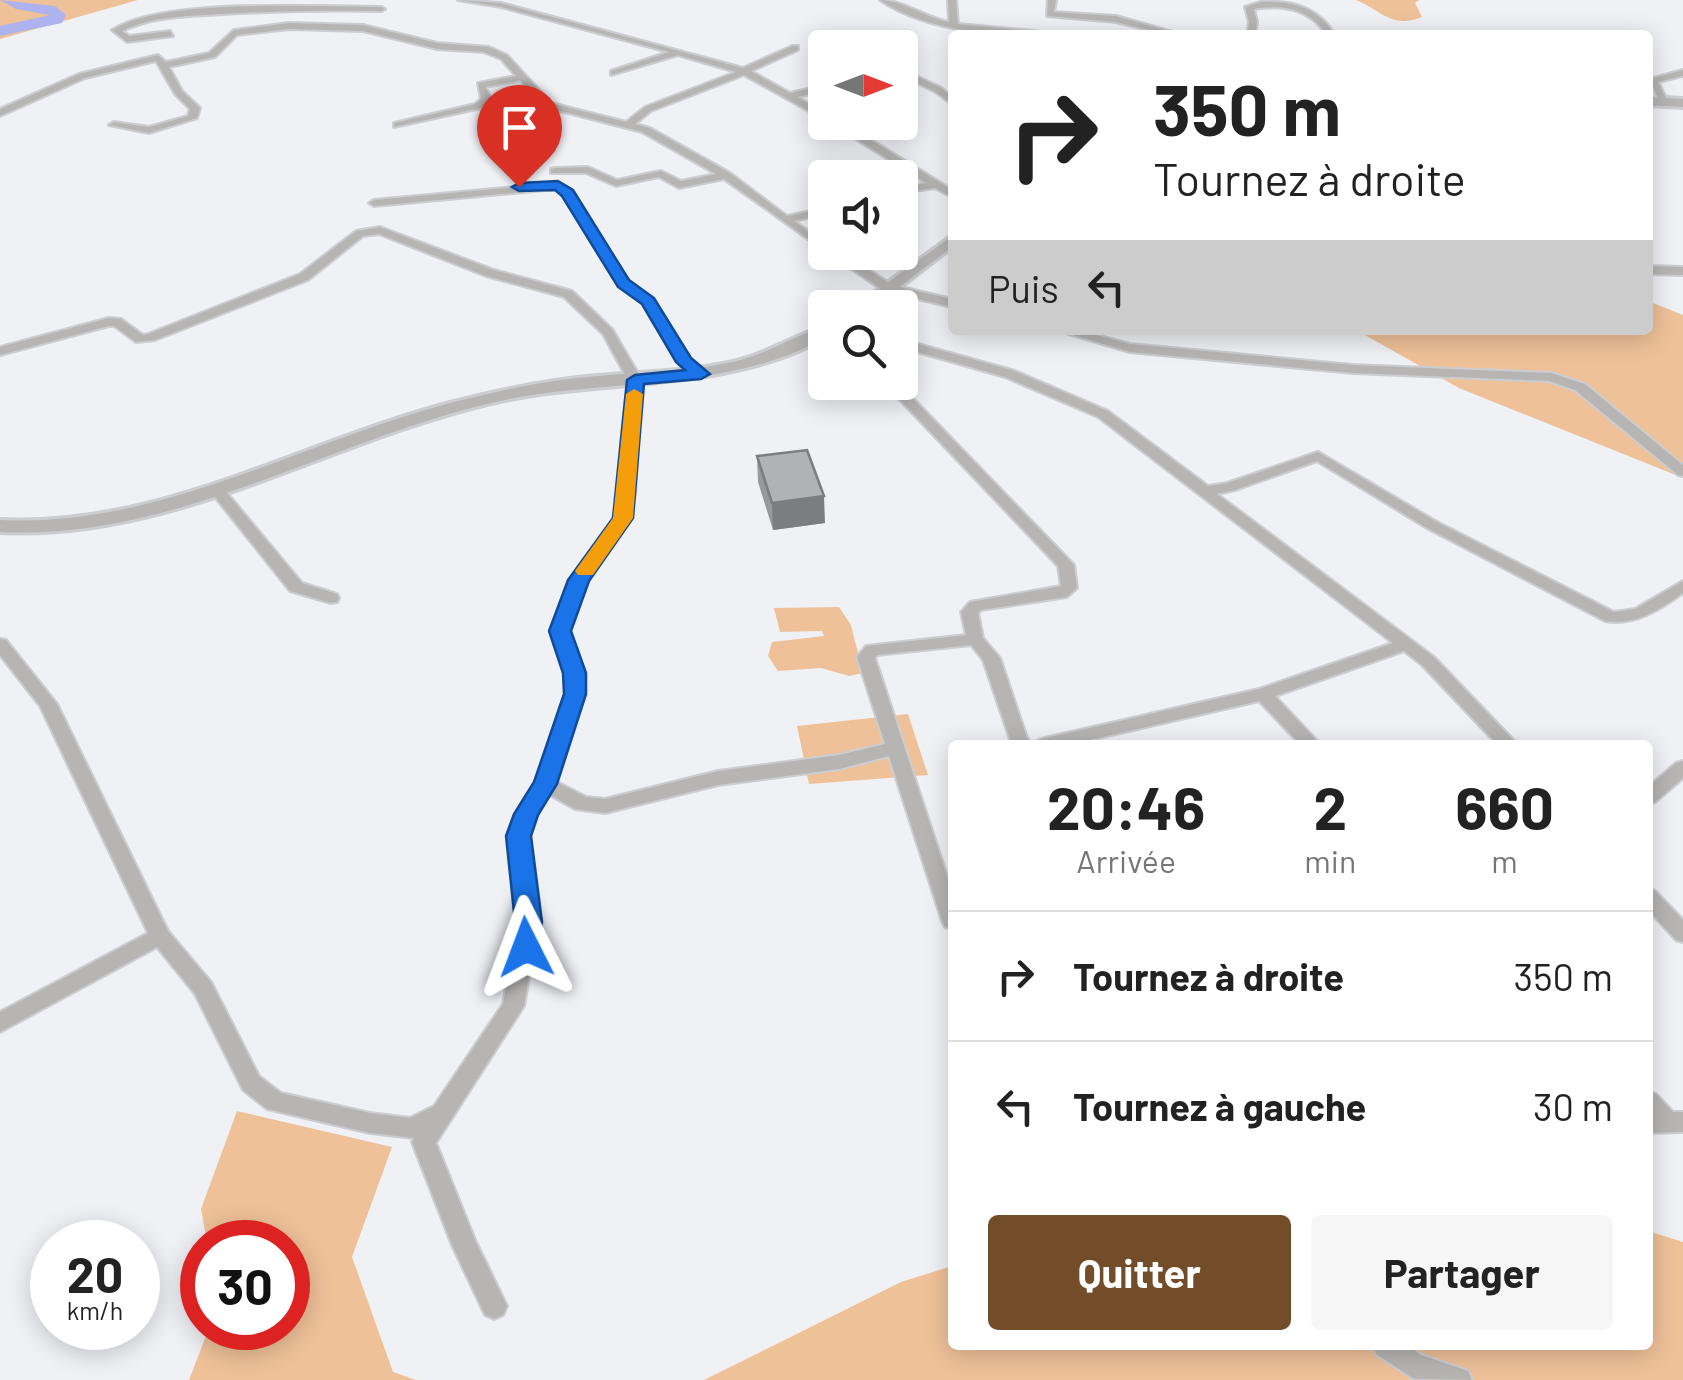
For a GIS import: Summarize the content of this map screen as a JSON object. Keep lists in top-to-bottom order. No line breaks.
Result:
{"north":"right","page":{"turn":["350 m","Tournez à droite"],"then":"Puis","eta":["20:46","Arrivée","2","min","660","m"],"list":[{"name":"Tournez à droite","value":"350 m"},{"name":"Tournez à gauche","value":"30 m"}],"buttons":["Quitter","Partager"],"speed":"20 km/h","limit":"30"}}
